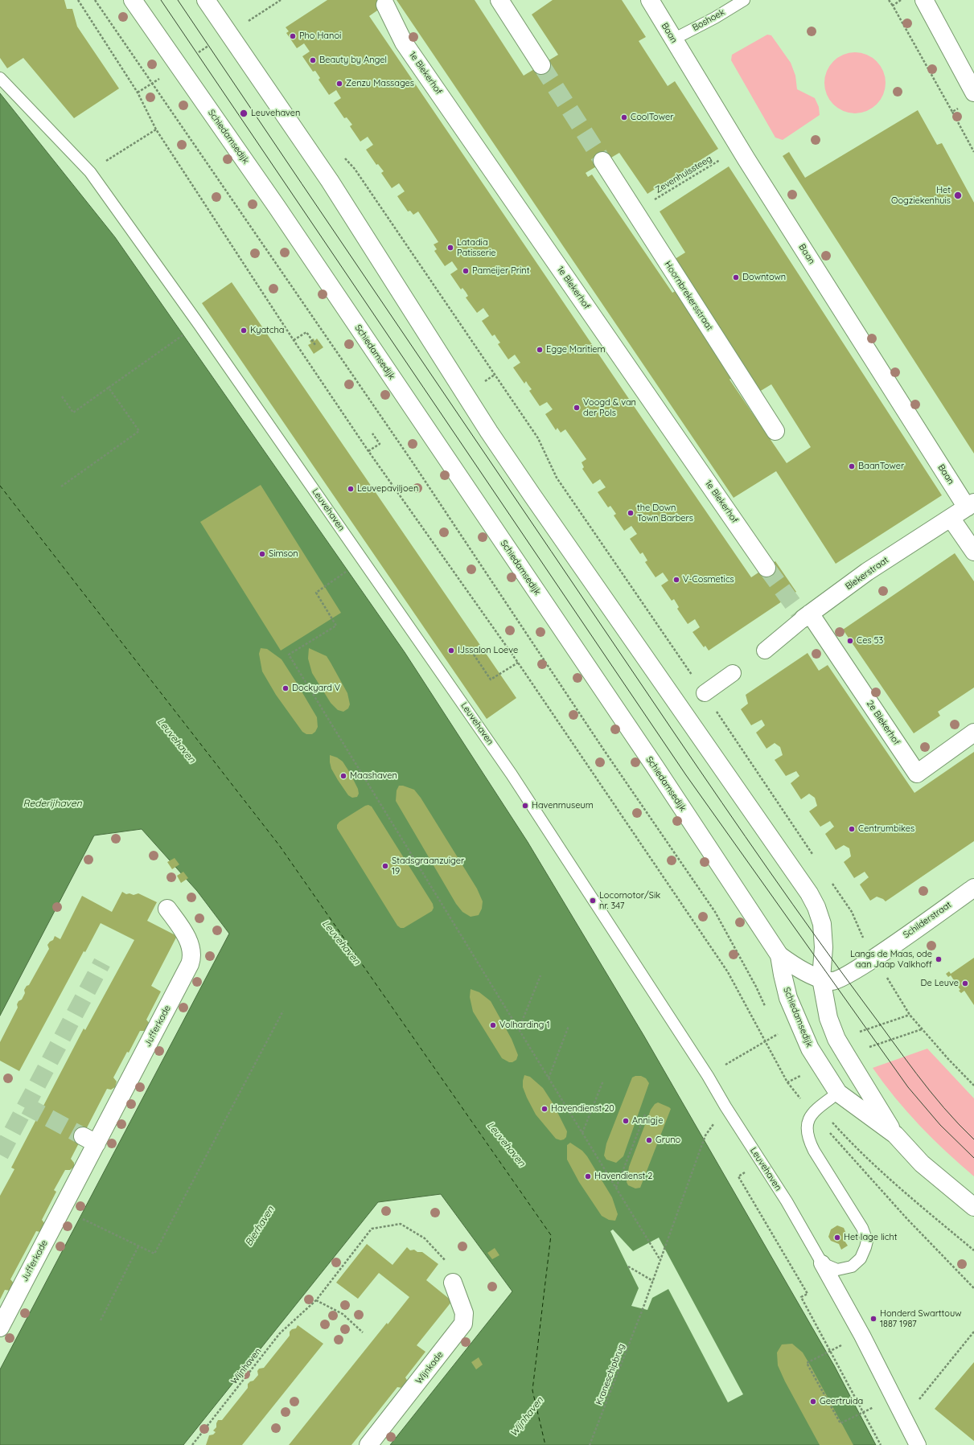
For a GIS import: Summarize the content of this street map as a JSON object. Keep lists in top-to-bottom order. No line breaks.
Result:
{"streets":{"street":["Baan","1e Blekerhof","Schiedamsedijk","Hoornbrekersstraat","Blekerstraat","2e Blekerhof","Schilderstraat","Jufferkade","Wijnkade"],"lane":["Boshoek","Leuvehaven"],"path":["Zevenhuissteeg","Wijnhaven","Kraneschipbrug"]},"crossings":[["Boshoek","Baan"],["Baan","Zevenhuissteeg"],["Baan","Blekerstraat"],["Schiedamsedijk","Schilderstraat"],["Zevenhuissteeg","Hoornbrekersstraat"],["Blekerstraat","2e Blekerhof"],["Wijnhaven","Wijnkade"]],"water":["Leuvehaven","Rederijhaven","Bierhaven","Wijnhaven"],"places":["Pho Hanoi","Beauty by Angel","Zenzu Massages","Leuvehaven","CoolTower","Het Oogziekenhuis","Latadia Patisserie","Pameijer Print","Downtown","Kyatcha","Egge Maritiem","Voogd & van der Pols","BaanTower","Leuvepaviljoen","the Down Town Barbers","Simson","V-Cosmetics","Ces 53","IJssalon Loeve","Dockyard V","Maashaven","Havenmuseum","Centrumbikes","Stadsgraanzuiger 19","Locomotor/Sik nr. 347","Langs de Maas, ode aan Jaap Valkhoff","De Leuve","Volharding 1","Havendienst 20","Annigje","Gruno","Havendienst 2","Het lage licht","Honderd Swarttouw 1887 1987","Geertruida"]}
